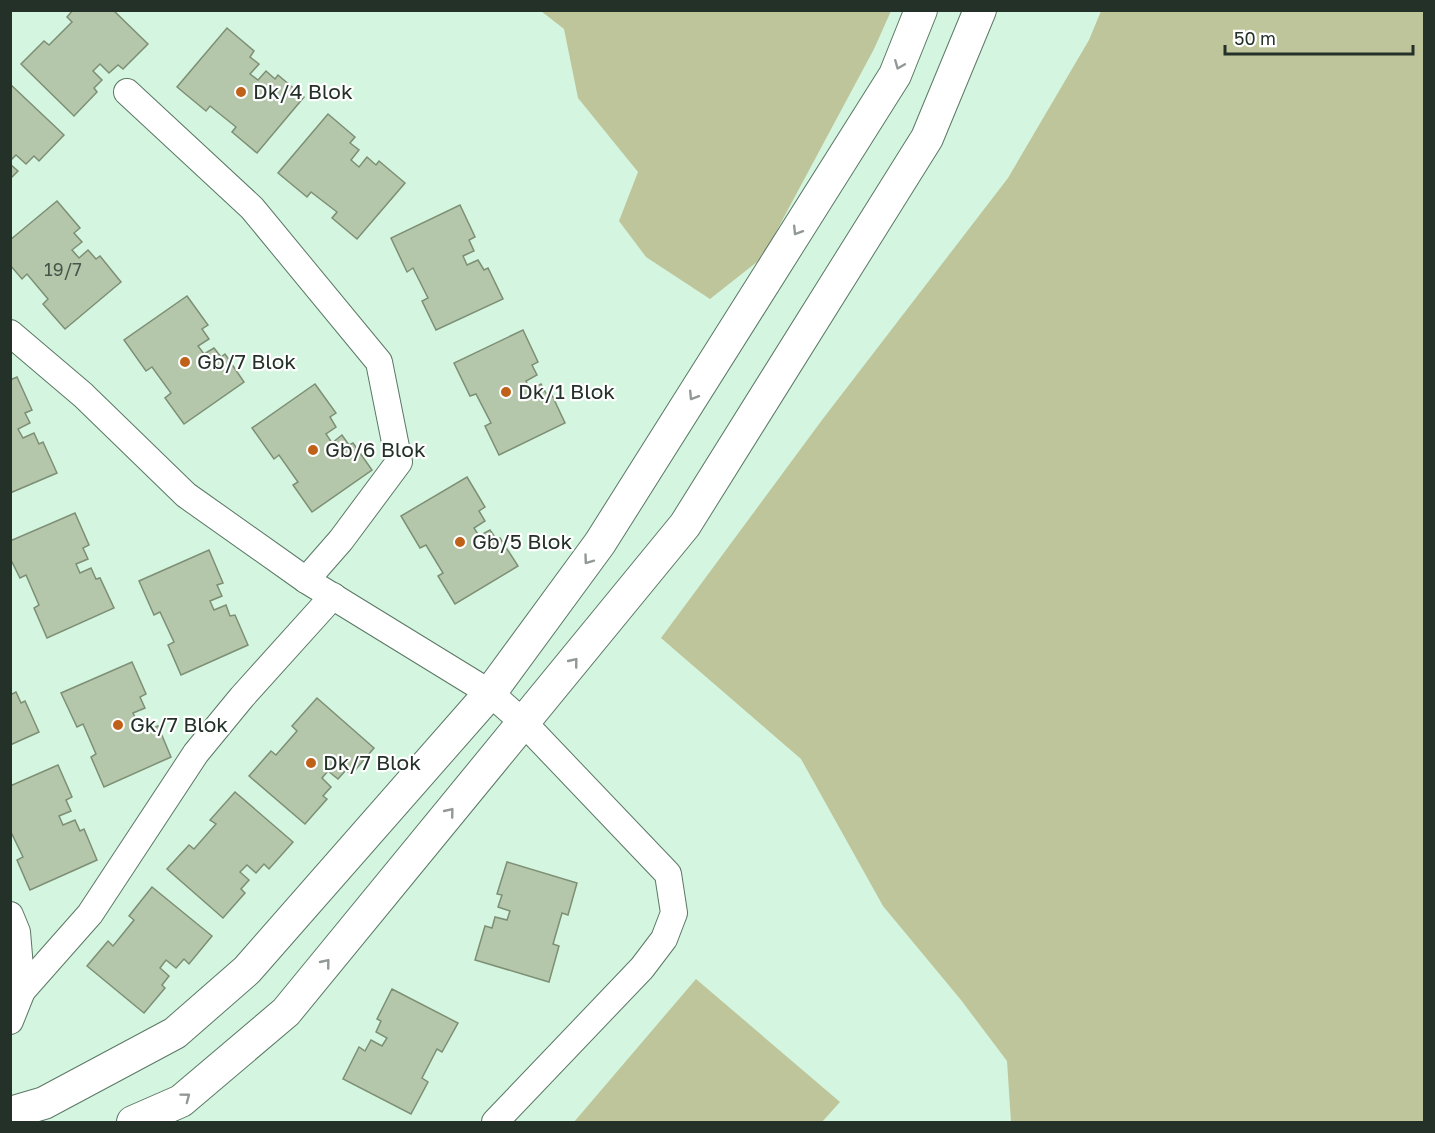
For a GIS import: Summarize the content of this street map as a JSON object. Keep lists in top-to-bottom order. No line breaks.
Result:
{"places":["Dk/4 Blok","Gb/7 Blok","Dk/1 Blok","Gb/6 Blok","Gb/5 Blok","Gk/7 Blok","Dk/7 Blok"],"house_numbers":["19/7"],"scale_bar":"50 m"}
